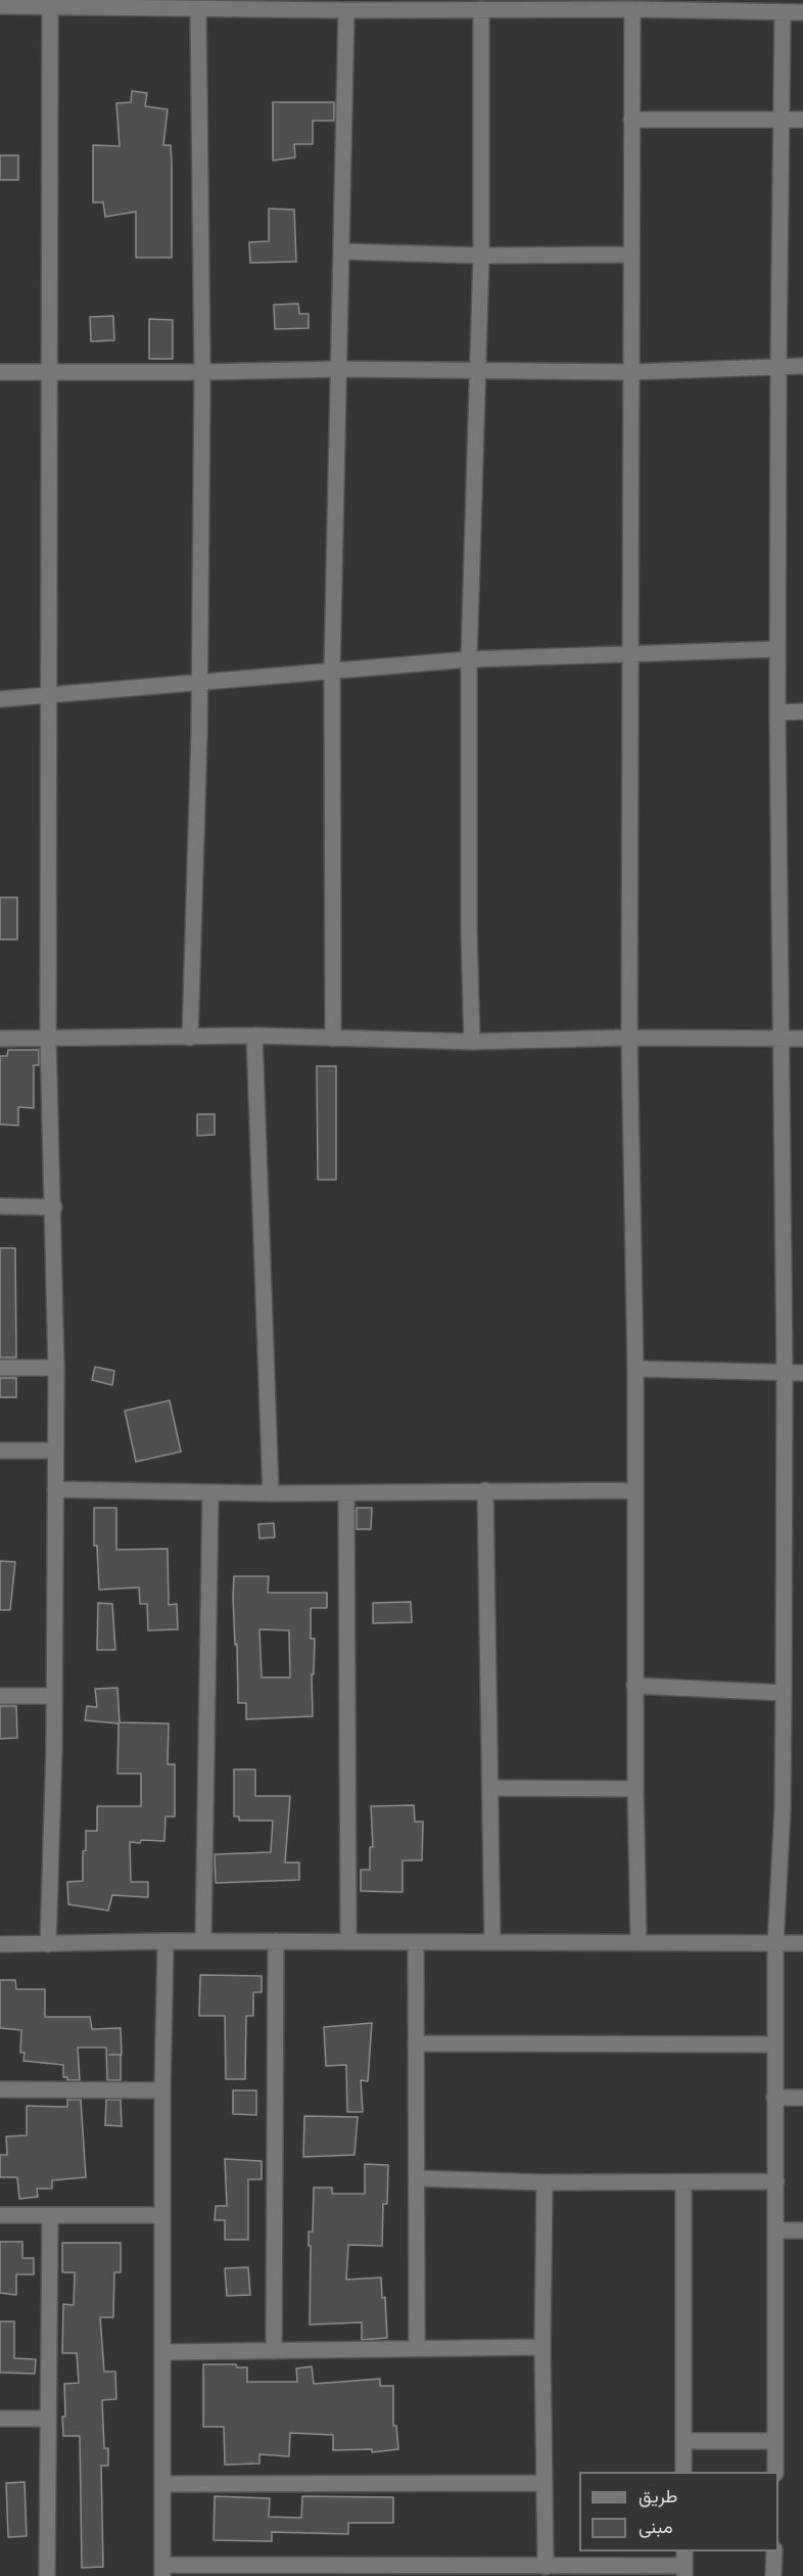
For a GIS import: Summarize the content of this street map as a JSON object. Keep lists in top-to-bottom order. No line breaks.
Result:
{"legend":["طريق","مبنى"]}
